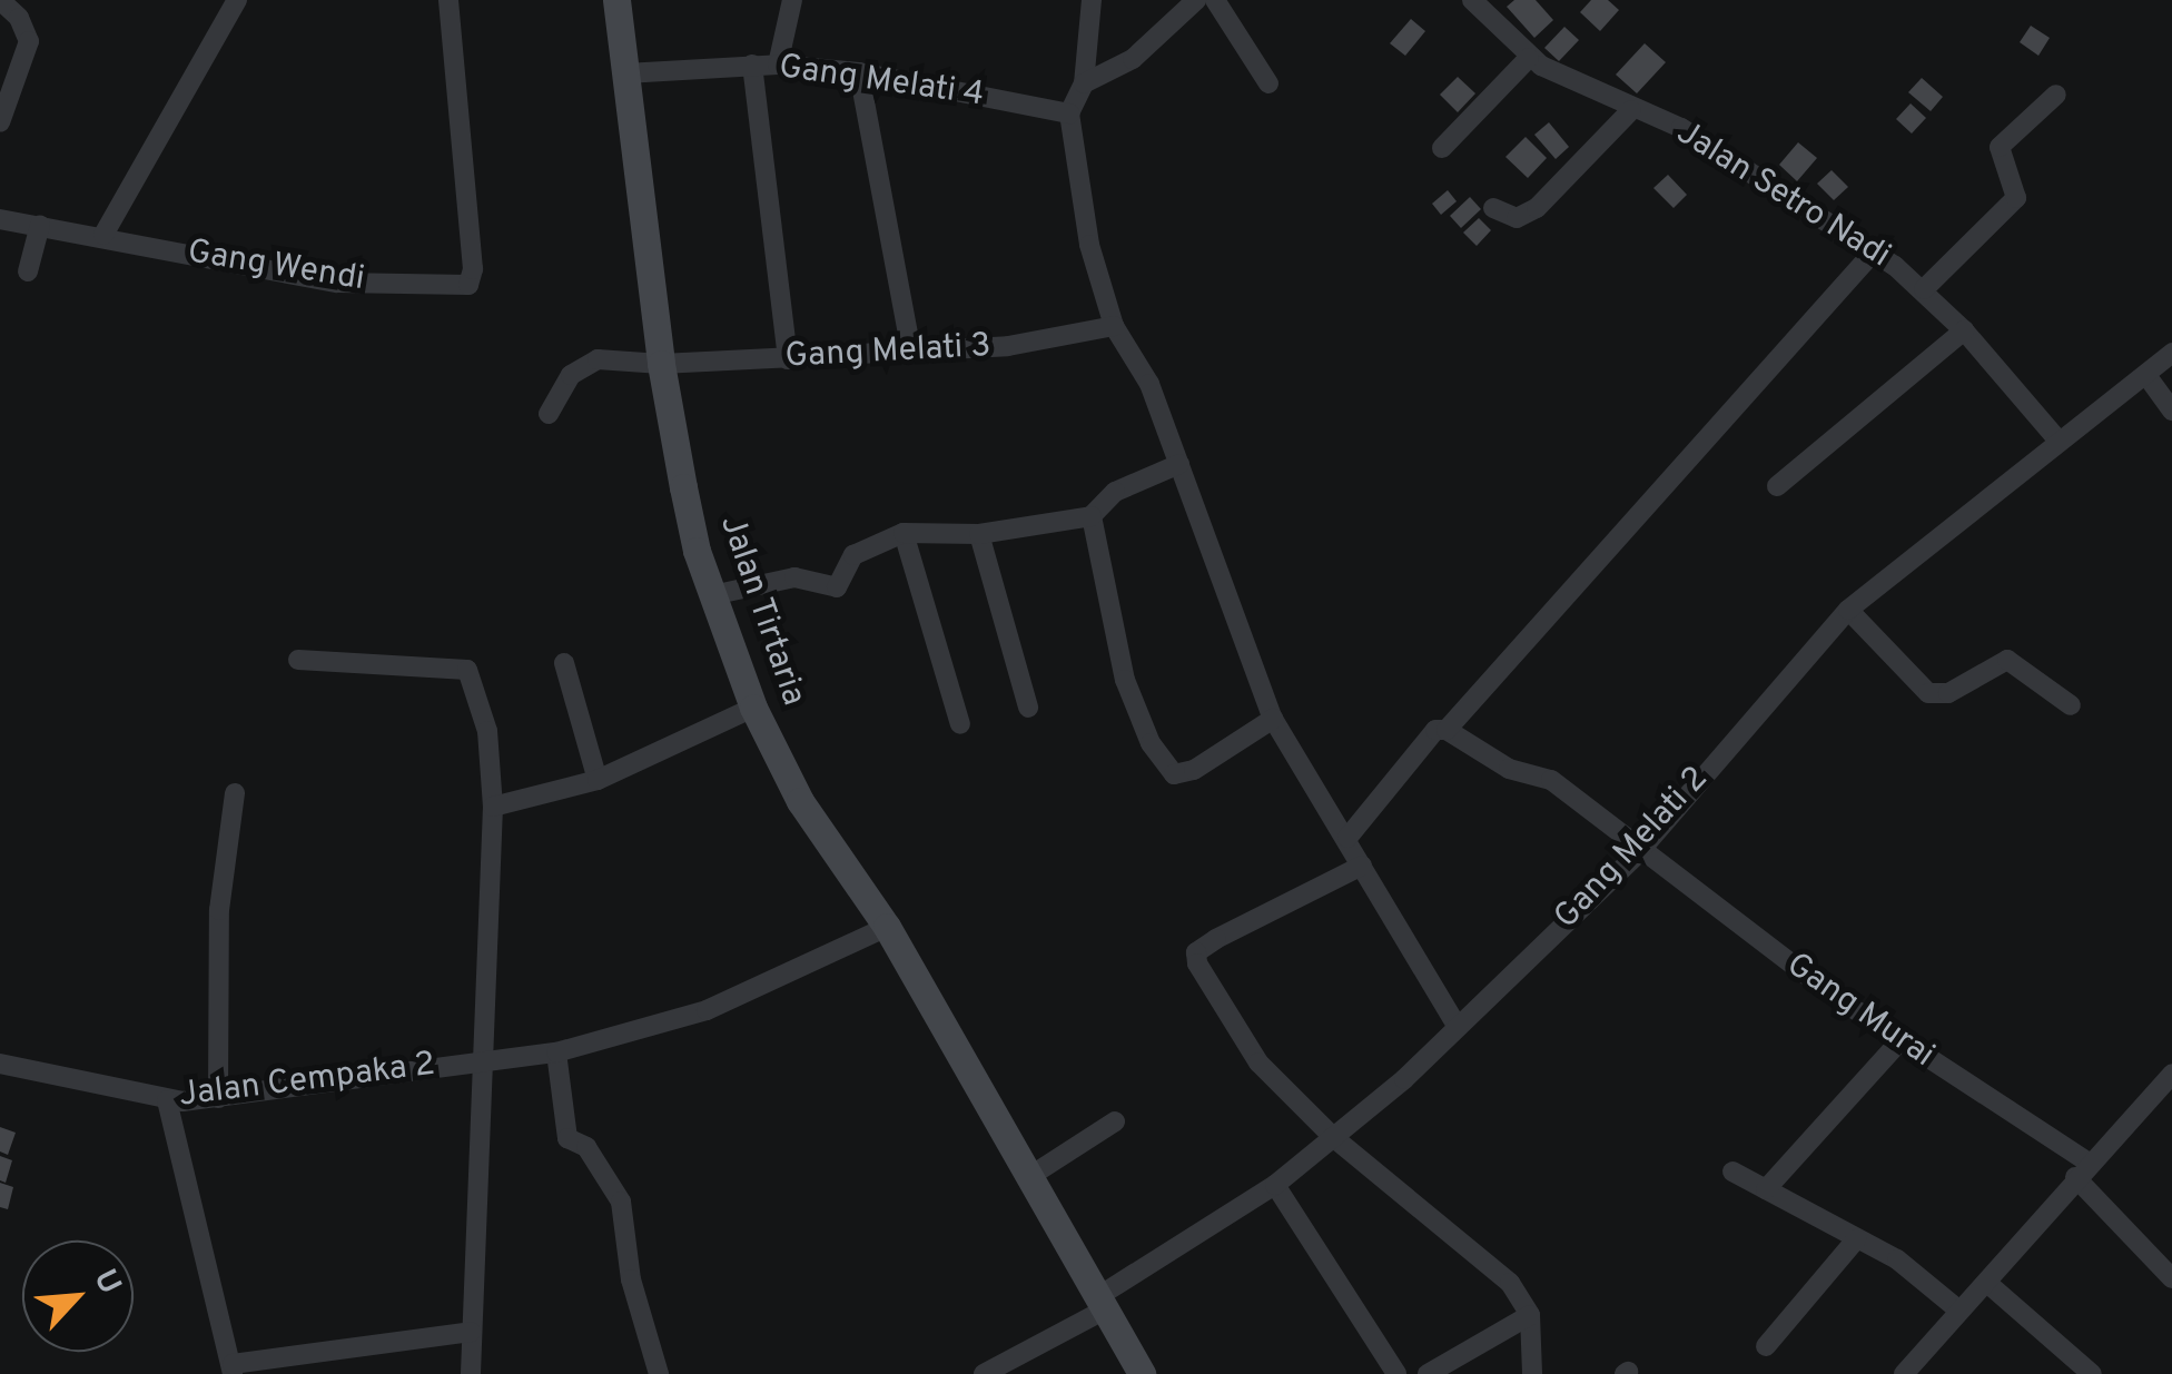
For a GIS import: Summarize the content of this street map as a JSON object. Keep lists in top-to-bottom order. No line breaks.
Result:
{"streets":{"street":["Gang Melati 4","Jalan Setro Nadi","Gang Wendi","Gang Melati 3","Jalan Tirtaria","Gang Melati 2","Gang Murai","Jalan Cempaka 2"]},"crossings":[["Gang Melati 4","Jalan Tirtaria"],["Jalan Setro Nadi","Gang Melati 2"],["Gang Melati 3","Jalan Tirtaria"],["Jalan Tirtaria","Gang Melati 2"],["Jalan Tirtaria","Jalan Cempaka 2"],["Gang Melati 2","Gang Murai"]],"north":"top right"}
